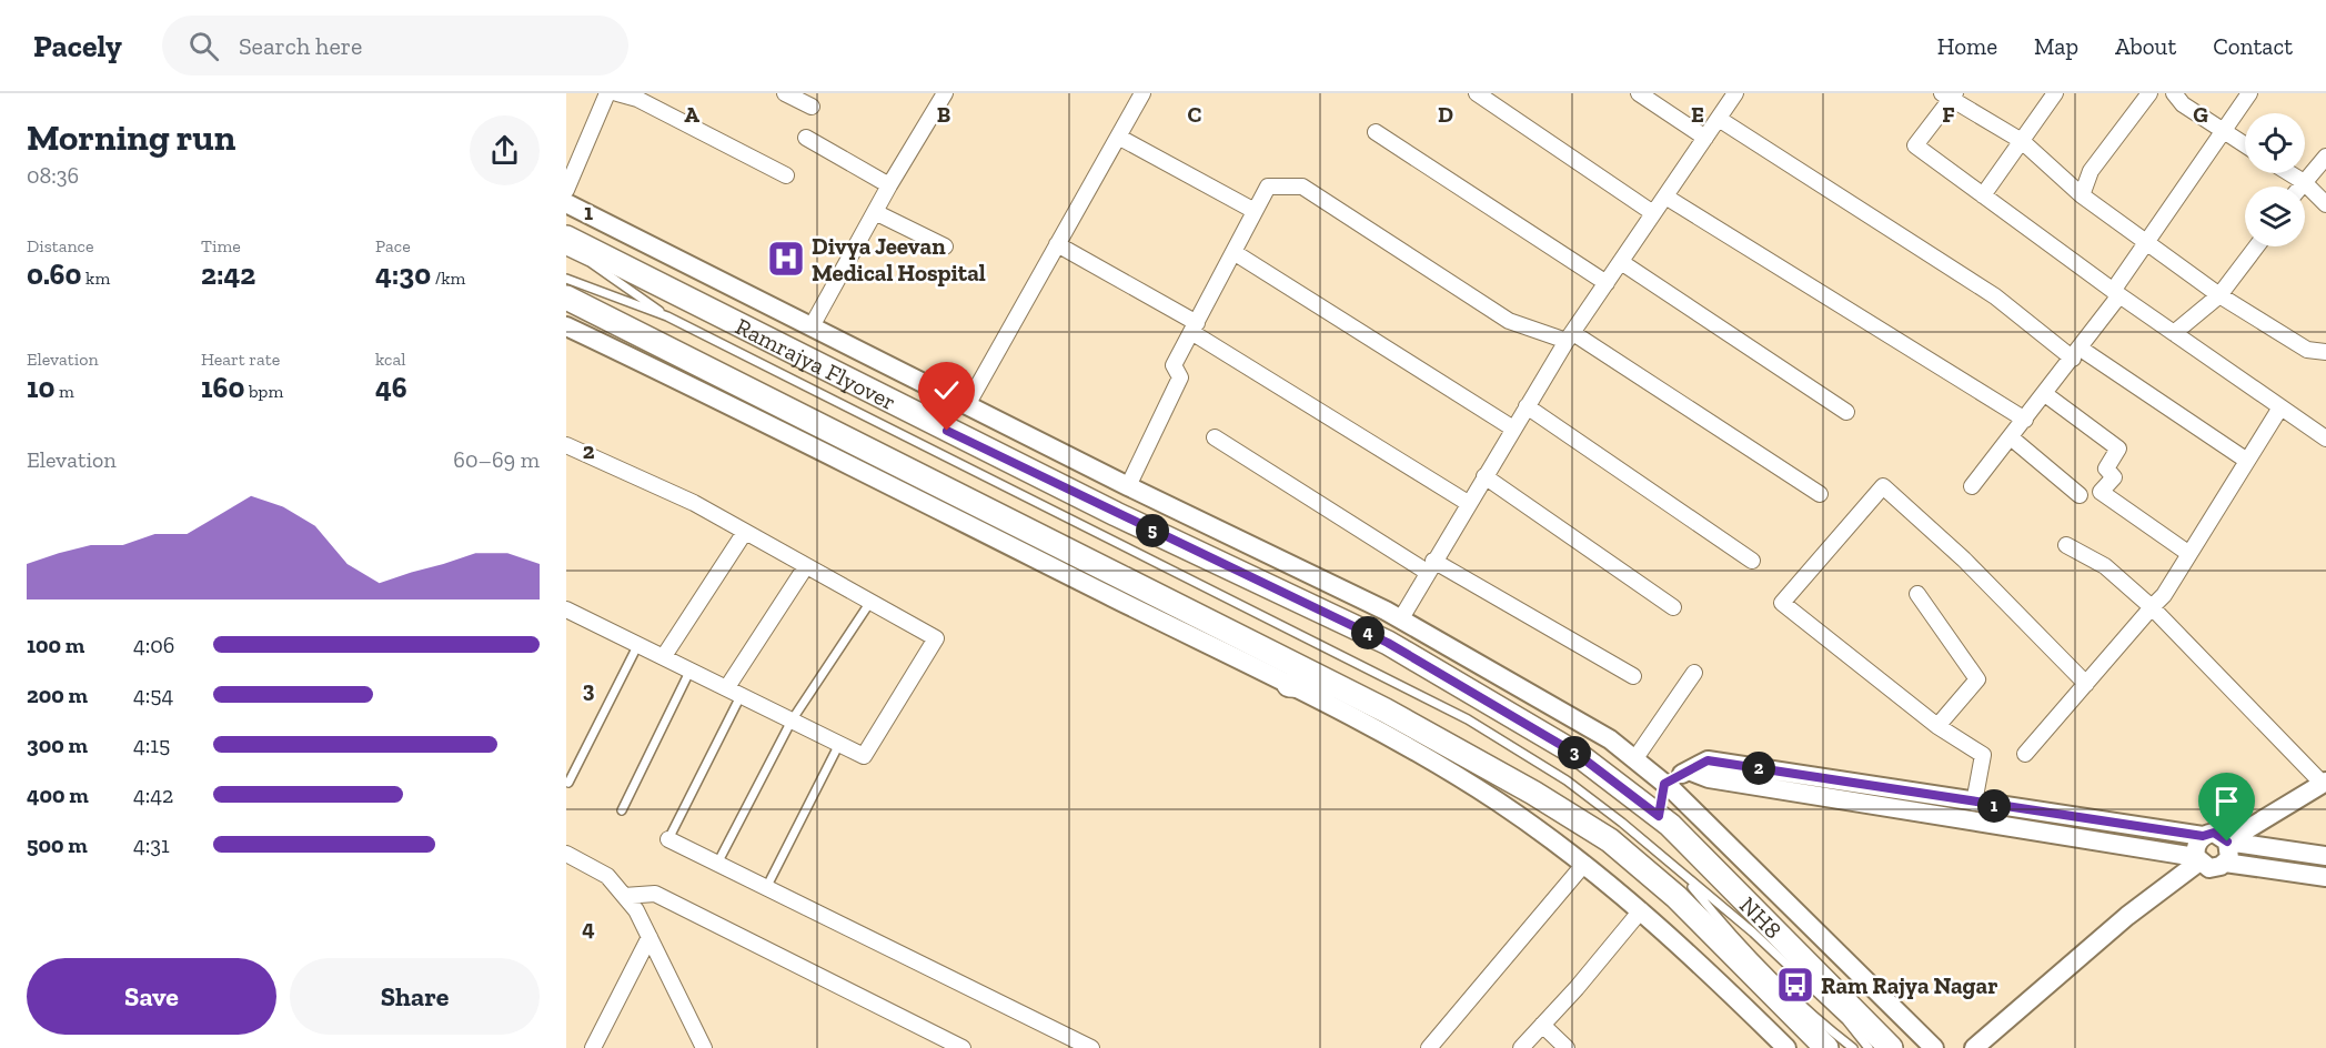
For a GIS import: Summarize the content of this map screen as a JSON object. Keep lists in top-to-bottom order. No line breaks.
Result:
{"streets":{"main road":["Ramrajya Flyover","NH8"]},"crossings":[["Ramrajya Flyover","NH8"]],"places":{"hospital":["Divya Jeevan Medical Hospital"],"bus stop":["Ram Rajya Nagar"]},"page":{"header":"Pacely","search":"Search here","nav":["Home","Map","About","Contact"],"heading":["Morning run","08:36"],"stats":[["Distance","0.60 km"],["Time","2:42"],["Pace","4:30 /km"],["Elevation","10 m"],["Heart rate","160 bpm"],["kcal","46"]],"chart":["Elevation","60–69 m"],"pins":["5","4","3","2","1"],"list":[{"name":"100 m","note":"4:06"},{"name":"200 m","note":"4:54"},{"name":"300 m","note":"4:15"},{"name":"400 m","note":"4:42"},{"name":"500 m","note":"4:31"}],"buttons":["Save","Share"]},"grid":{"columns":["A","B","C","D","E","F","G"],"rows":["1","2","3","4"]}}
